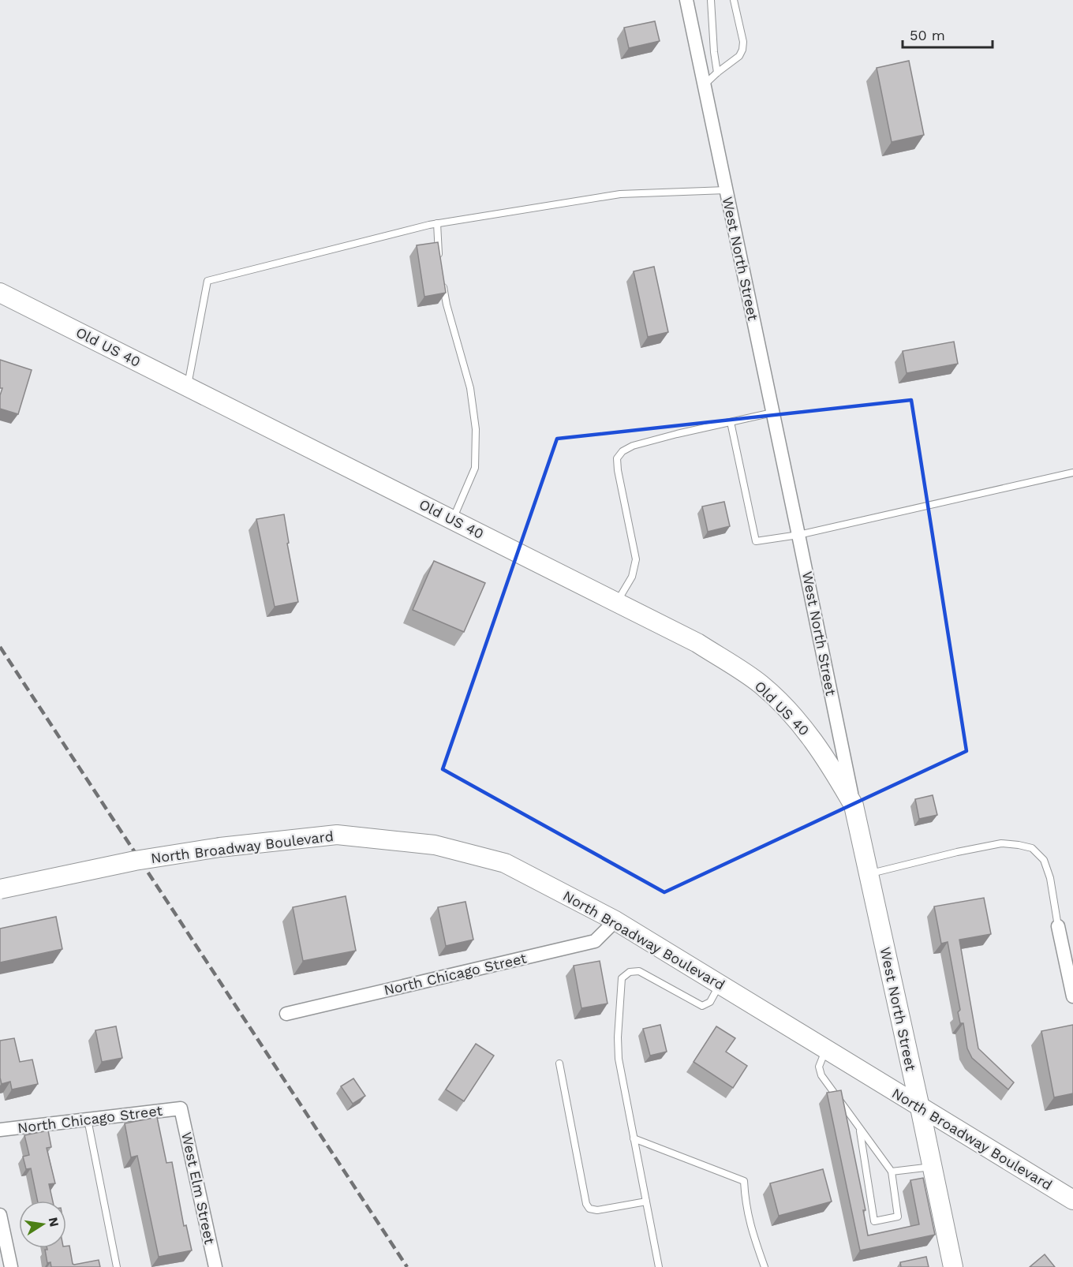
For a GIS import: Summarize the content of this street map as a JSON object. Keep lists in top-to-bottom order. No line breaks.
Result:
{"streets":{"street":["West North Street","Old US 40","North Broadway Boulevard","North Chicago Street","West Elm Street"]},"crossings":[["West North Street","Old US 40"],["West North Street","North Broadway Boulevard"],["North Broadway Boulevard","North Chicago Street"],["North Chicago Street","West Elm Street"]],"scale_bar":"50 m","north":"right"}
